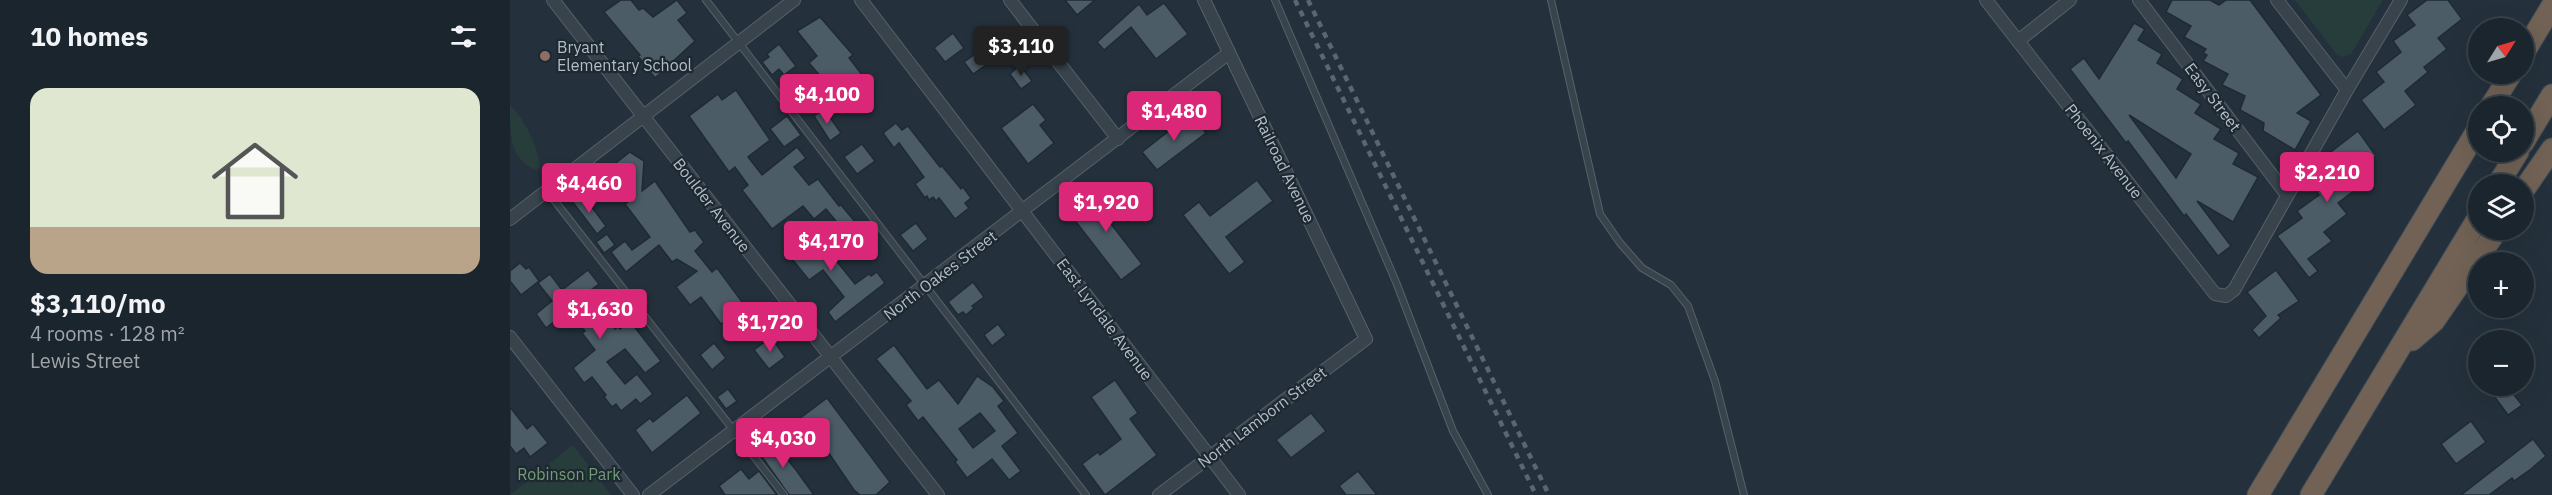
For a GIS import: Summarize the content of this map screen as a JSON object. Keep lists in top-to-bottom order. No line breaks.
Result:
{"streets":{"street":["Easy Street","Phoenix Avenue","Railroad Avenue","Boulder Avenue","North Oakes Street","East Lyndale Avenue","North Lamborn Street"]},"crossings":[["Easy Street","Phoenix Avenue"],["Railroad Avenue","North Oakes Street"],["Railroad Avenue","North Lamborn Street"],["Boulder Avenue","North Oakes Street"],["North Oakes Street","East Lyndale Avenue"],["East Lyndale Avenue","North Lamborn Street"]],"parks":["Robinson Park"],"places":["Bryant Elementary School"],"north":"top right","page":{"heading":"10 homes","map_buttons":["+","−"],"price":["$3,110","$4,100","$1,480","$2,210","$4,460","$1,920","$4,170","$1,630","$1,720","$4,030"],"list":[{"name":"$3,110/mo","note":"4 rooms · 128 m² · Lewis Street"}]}}
